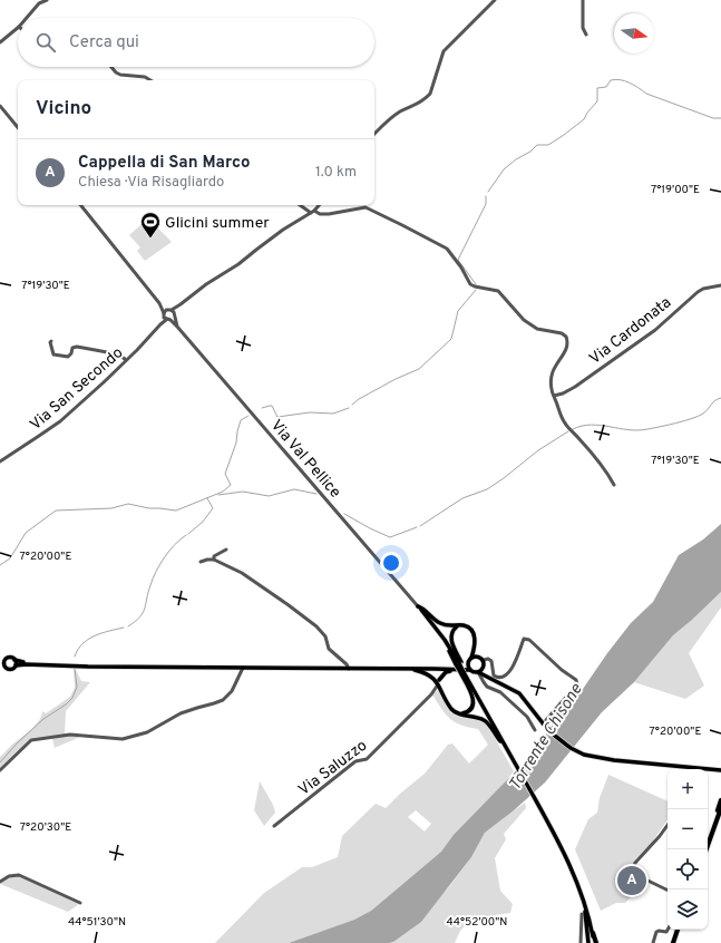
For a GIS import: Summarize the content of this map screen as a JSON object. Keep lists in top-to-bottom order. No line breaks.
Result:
{"streets":{"street":["Via Cardonata","Via San Secondo","Via Val Pellice","Via Saluzzo"]},"water":["Torrente Chisone"],"places":{"sports":["Glicini summer"]},"north":"right","page":{"search":"Cerca qui","heading":"Vicino","list":[{"mark":"A","name":"Cappella di San Marco","note":"Chiesa · Via Risagliardo","value":"1.0 km"}],"map_buttons":["+","−"],"pins":"A"},"coordinates":["7°19'00\"E","7°19'30\"E","7°20'00\"E","7°20'30\"E","44°51'30\"N","44°52'00\"N"]}
